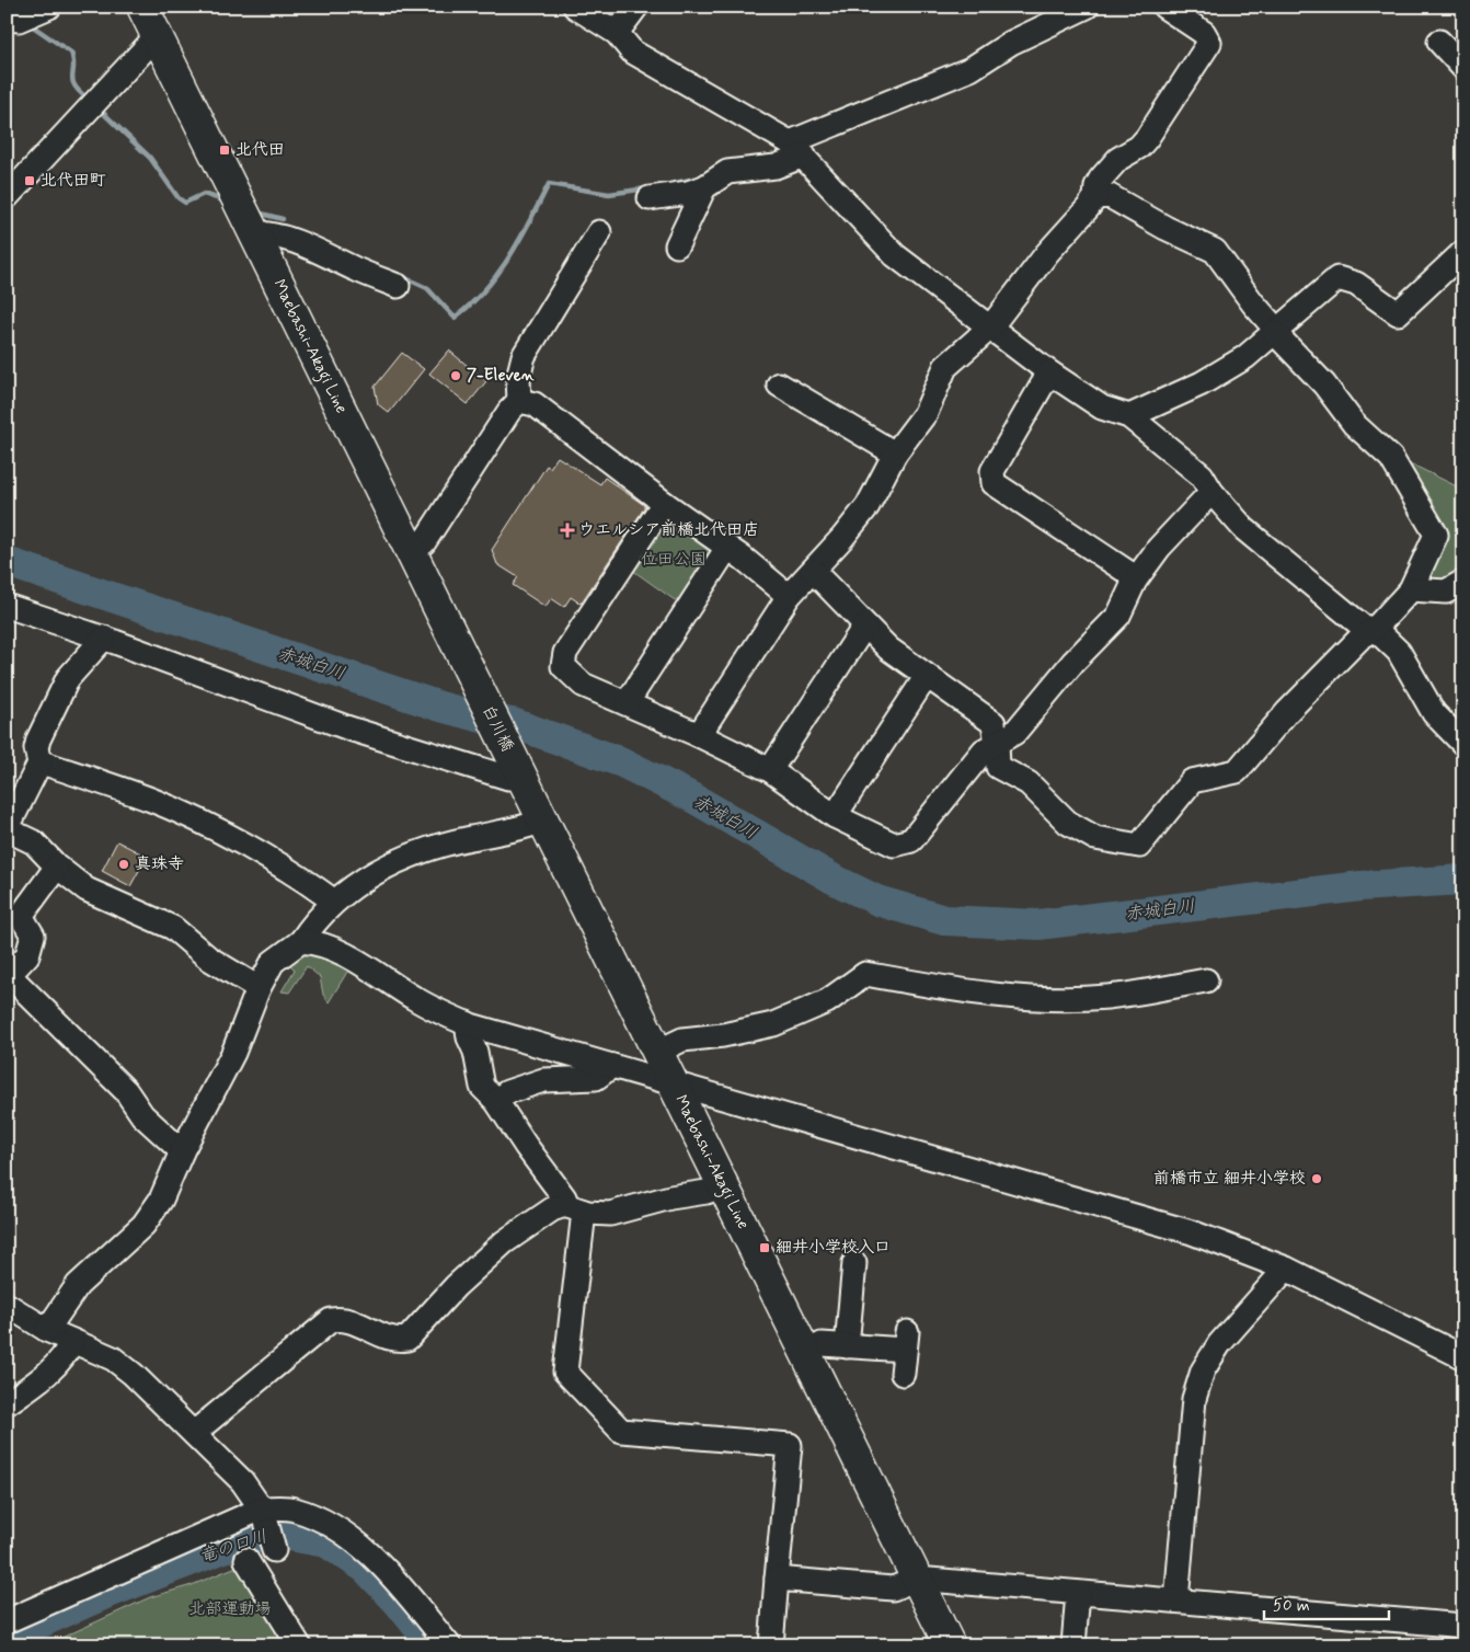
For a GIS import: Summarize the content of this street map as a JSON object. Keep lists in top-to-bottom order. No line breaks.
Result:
{"streets":{"main road":["Maebashi-Akagi Line","白川橋"]},"crossings":[["Maebashi-Akagi Line","白川橋"]],"water":["赤城白川","竜の口川"],"parks":["位田公園","北部運動場"],"places":{"transit":["北代田","北代田町","細井小学校入口"],"other":["7-Eleven","真珠寺","前橋市立 細井小学校"],"health":["ウエルシア前橋北代田店"]},"scale_bar":"50 m"}
